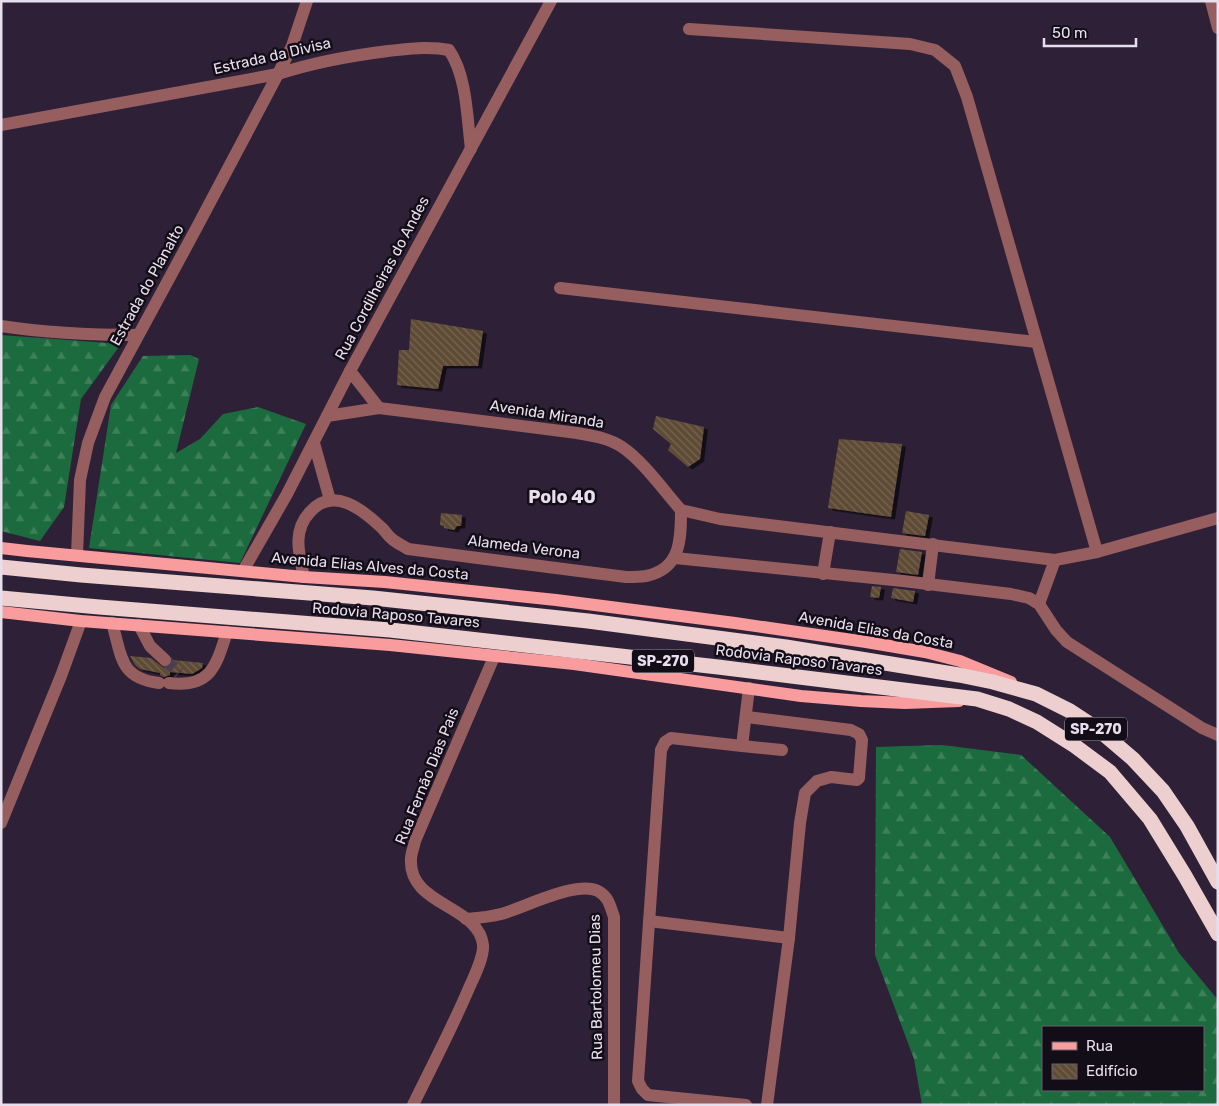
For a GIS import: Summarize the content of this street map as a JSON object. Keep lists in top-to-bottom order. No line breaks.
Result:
{"streets":{"highway":["Rodovia Raposo Tavares","SP-270"],"main road":["Avenida Elias Alves da Costa","Avenida Elias da Costa"],"street":["Estrada da Divisa","Rua Cordilheiras do Andes","Estrada do Planalto","Avenida Miranda","Alameda Verona","Rua Fernão Dias Pais","Rua Bartolomeu Dias"]},"crossings":[["Estrada da Divisa","Rua Cordilheiras do Andes"],["Estrada da Divisa","Estrada do Planalto"],["Rua Cordilheiras do Andes","Avenida Miranda"],["Rua Cordilheiras do Andes","Avenida Elias Alves da Costa"],["Estrada do Planalto","Avenida Elias Alves da Costa"],["Avenida Elias Alves da Costa","Avenida Elias da Costa"],["Rodovia Raposo Tavares","Avenida Elias da Costa"],["Rua Fernão Dias Pais","Rua Bartolomeu Dias"]],"districts":["Polo 40"],"legend":["Rua","Edifício"],"scale_bar":"50 m"}
